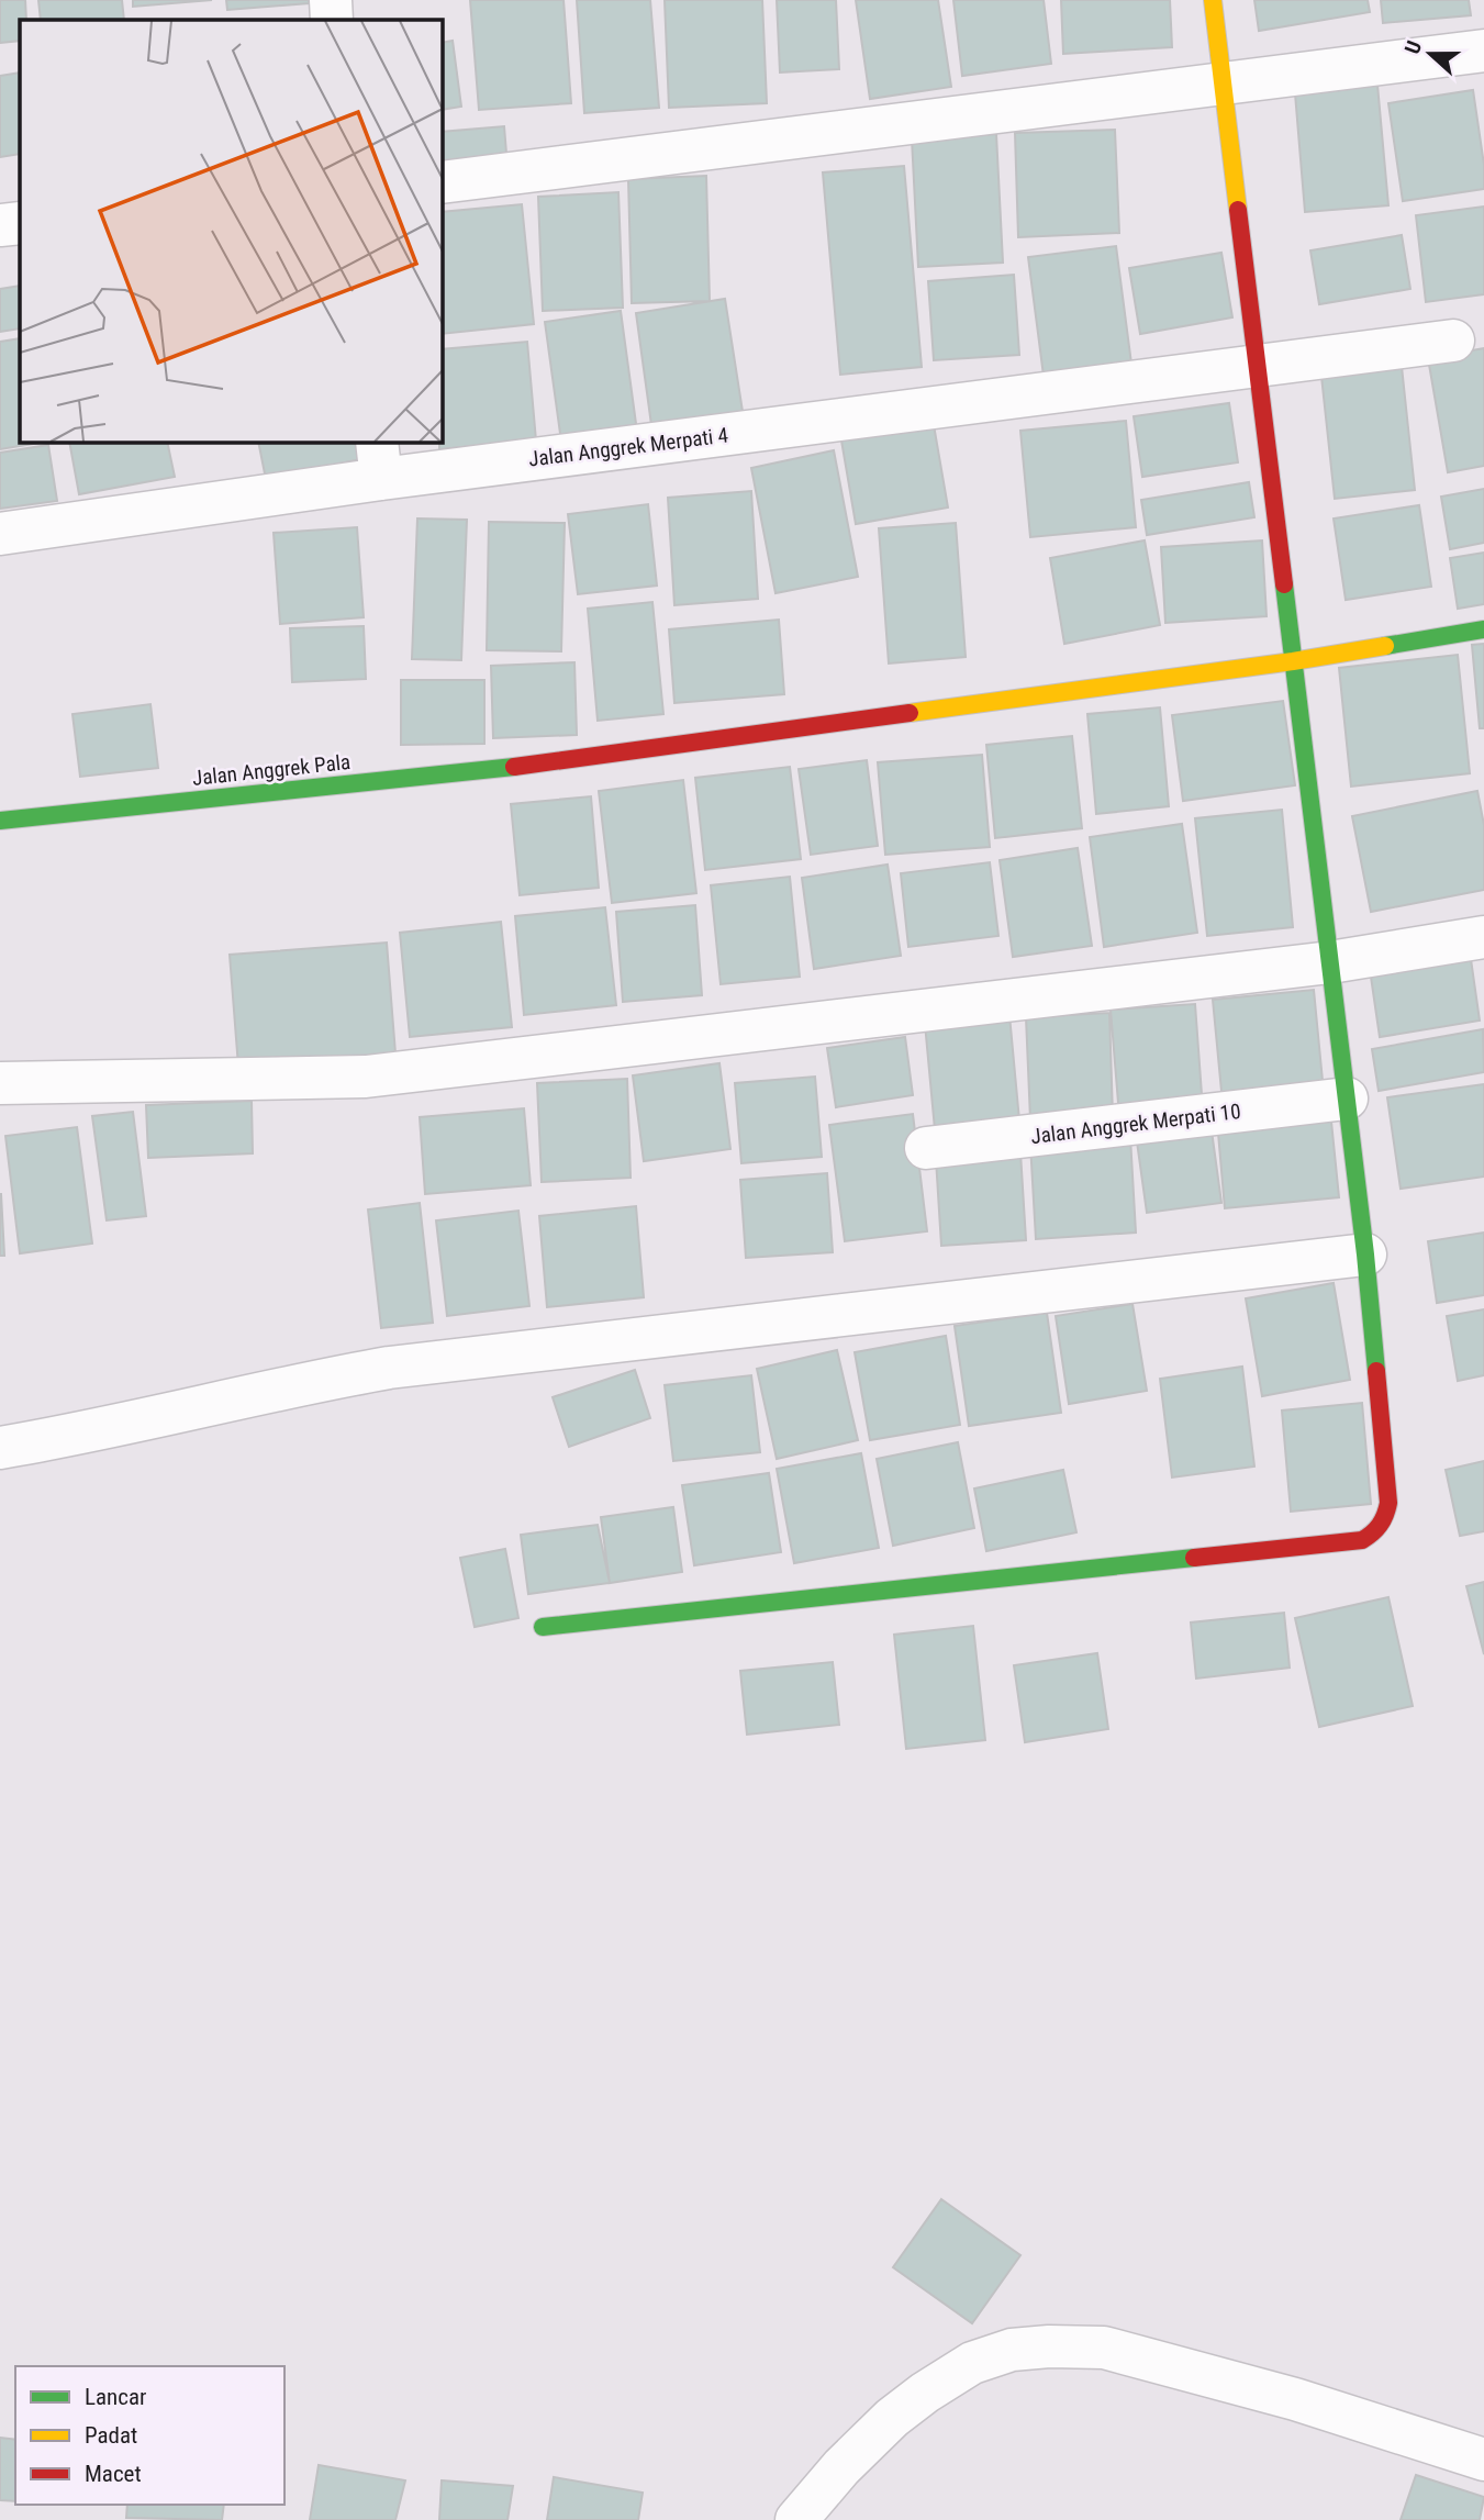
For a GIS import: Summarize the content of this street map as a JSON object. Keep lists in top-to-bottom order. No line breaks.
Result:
{"streets":{"street":["Jalan Anggrek Merpati 4","Jalan Anggrek Pala","Jalan Anggrek Merpati 10"]},"legend":["Lancar","Padat","Macet"],"north":"left"}
